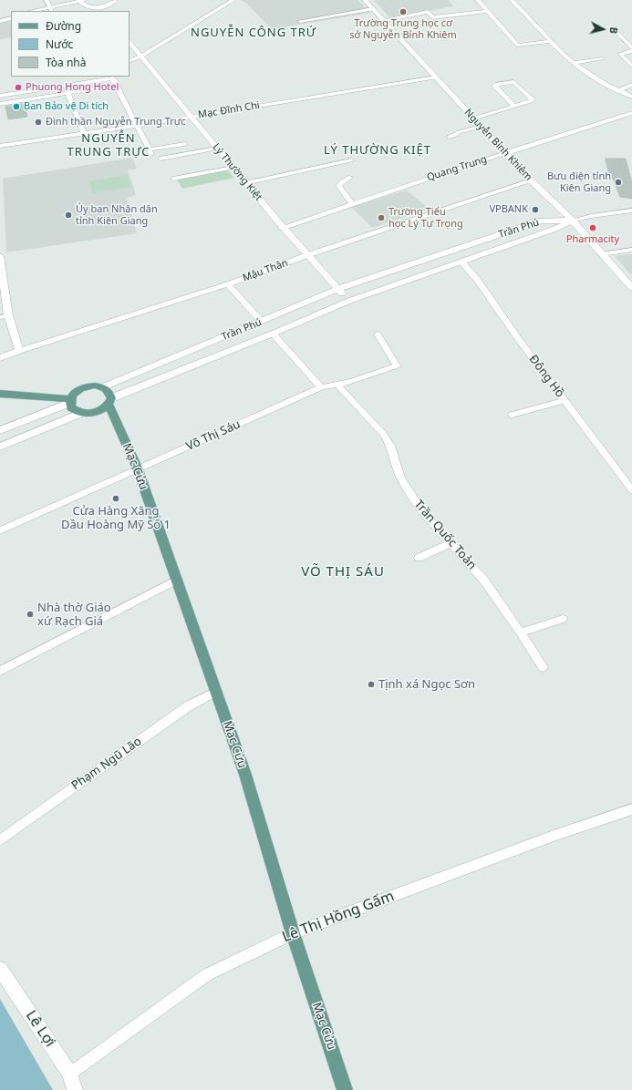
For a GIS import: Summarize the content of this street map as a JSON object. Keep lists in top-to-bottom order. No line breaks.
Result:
{"streets":{"main road":["Nguyễn Bỉnh Khiêm","Quang Trung","Lý Thường Kiệt","Trần Phú","Mậu Thân","Mạc Cửu","Lê Lợi"],"street":["Mạc Đĩnh Chi","Đông Hồ","Võ Thị Sáu","Trần Quốc Toản","Phạm Ngũ Lão","Lê Thị Hồng Gấm"]},"crossings":[["Mạc Đĩnh Chi","Nguyễn Bỉnh Khiêm"],["Mạc Đĩnh Chi","Lý Thường Kiệt"],["Nguyễn Bỉnh Khiêm","Quang Trung"],["Nguyễn Bỉnh Khiêm","Trần Phú"],["Nguyễn Bỉnh Khiêm","Mậu Thân"],["Quang Trung","Lý Thường Kiệt"],["Lý Thường Kiệt","Trần Phú"],["Lý Thường Kiệt","Mậu Thân"],["Trần Phú","Đông Hồ"],["Trần Phú","Mạc Cửu"],["Võ Thị Sáu","Mạc Cửu"],["Võ Thị Sáu","Trần Quốc Toản"],["Mạc Cửu","Phạm Ngũ Lão"],["Mạc Cửu","Lê Thị Hồng Gấm"],["Lê Thị Hồng Gấm","Lê Lợi"]],"districts":["NGUYỄN CÔNG TRỨ","NGUYỄN TRUNG TRỰC","LÝ THƯỜNG KIỆT","VÕ THỊ SÁU"],"places":["Trường Trung học cơ sở Nguyễn Bỉnh Khiêm","Phuong Hong Hotel","Ban Bảo vệ Di tích","Đình thần Nguyễn Trung Trực","Bưu điện tỉnh Kiên Giang","VPBANK","Ủy ban Nhân dân tỉnh Kiên Giang","Trường Tiểu học Lý Tự Trọng","Pharmacity","Cửa Hàng Xăng Dầu Hoàng Mỹ Số 1","Nhà thờ Giáo xứ Rạch Giá","Tịnh xá Ngọc Sơn"],"legend":["Đường","Nước","Tòa nhà"],"north":"right"}
